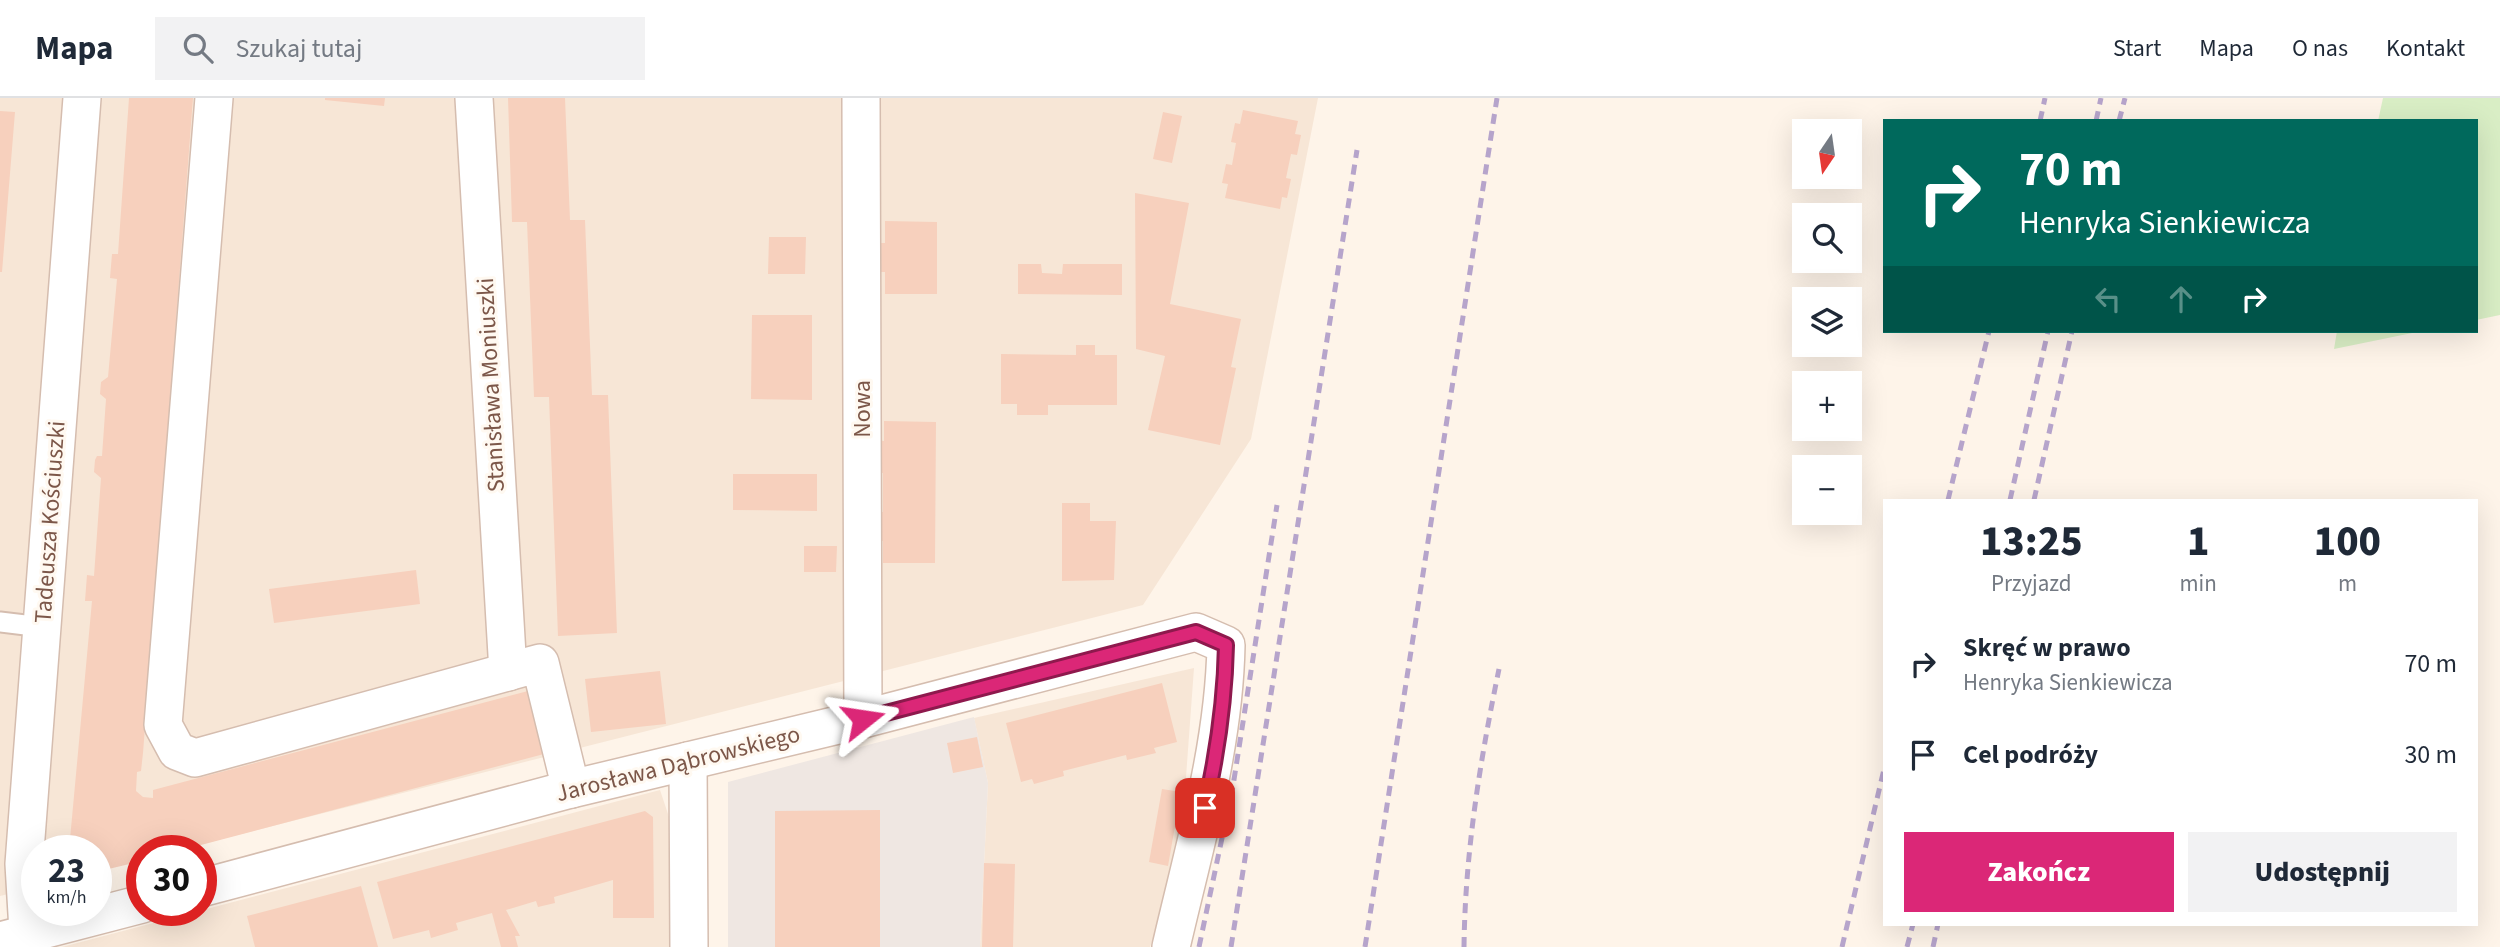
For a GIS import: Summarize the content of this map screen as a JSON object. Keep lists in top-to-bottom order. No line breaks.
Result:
{"streets":{"street":["Stanisława Moniuszki","Nowa","Tadeusza Kościuszki","Jarosława Dąbrowskiego"]},"crossings":[["Nowa","Jarosława Dąbrowskiego"]],"north":"bottom","page":{"header":"Mapa","search":"Szukaj tutaj","nav":["Start","Mapa","O nas","Kontakt"],"map_buttons":["+","−"],"turn":["70 m","Henryka Sienkiewicza"],"eta":["13:25","Przyjazd","1","min","100","m"],"list":[{"name":"Skręć w prawo","note":"Henryka Sienkiewicza","value":"70 m"},{"name":"Cel podróży","value":"30 m"}],"buttons":["Zakończ","Udostępnij"],"speed":"23 km/h","limit":"30"}}
